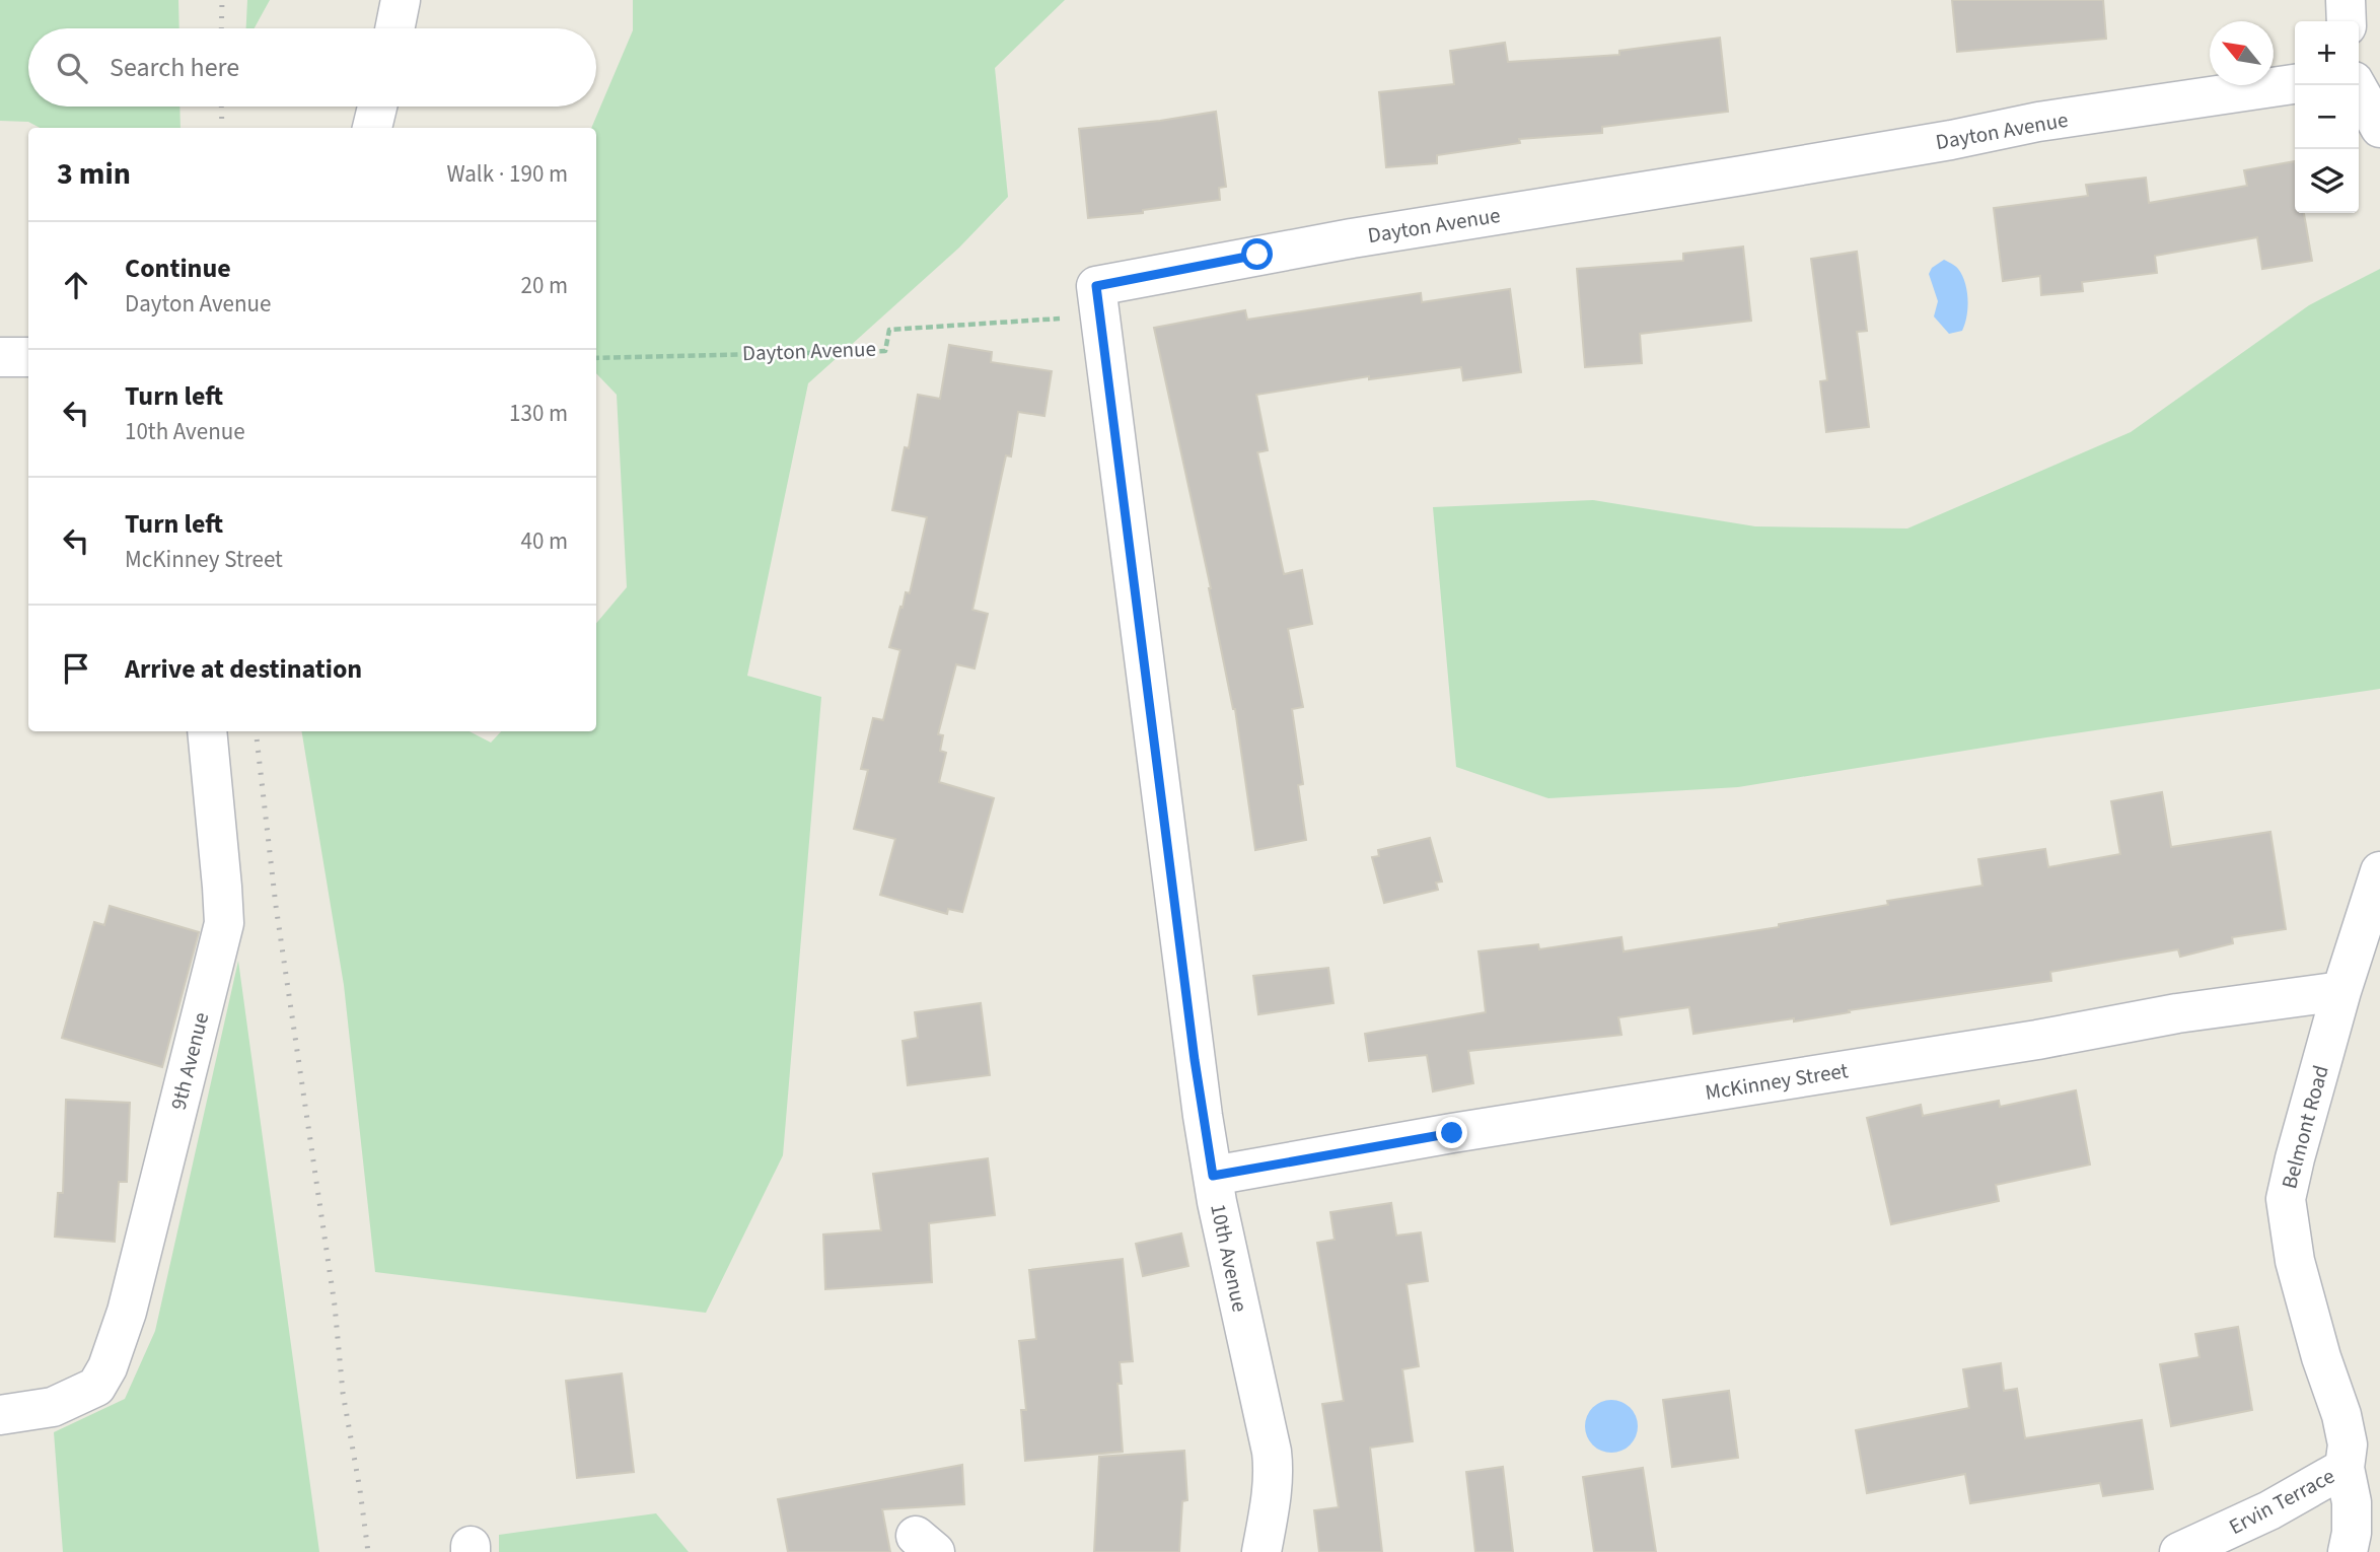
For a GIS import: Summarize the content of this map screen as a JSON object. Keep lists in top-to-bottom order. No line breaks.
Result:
{"streets":{"street":["Dayton Avenue","9th Avenue","McKinney Street","Belmont Road","10th Avenue","Ervin Terrace"]},"crossings":[["Dayton Avenue","10th Avenue"],["McKinney Street","Belmont Road"],["McKinney Street","10th Avenue"],["Belmont Road","Ervin Terrace"]],"north":"top left","page":{"map_buttons":["+","−"],"search":"Search here","heading":["3 min","Walk · 190 m"],"list":[["Continue","Dayton Avenue","20 m"],["Turn left","10th Avenue","130 m"],["Turn left","McKinney Street","40 m"],"Arrive at destination"]}}
